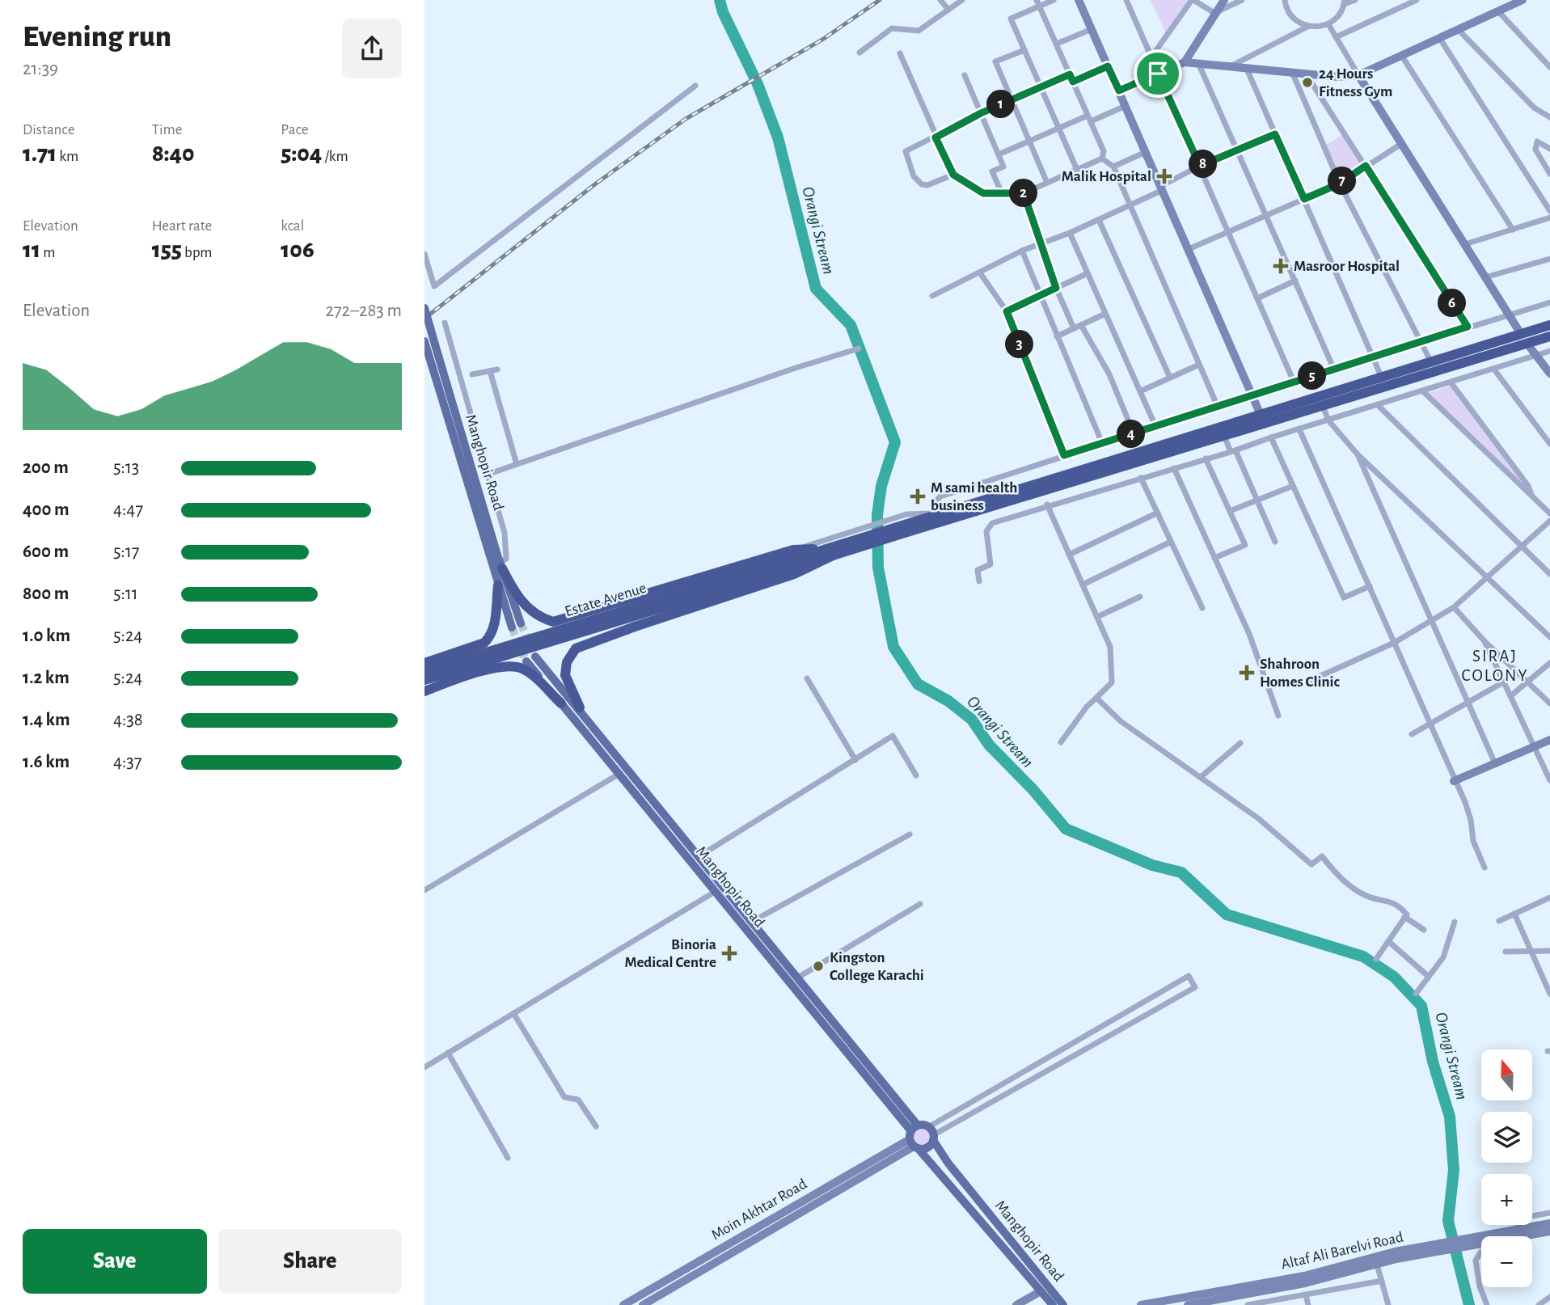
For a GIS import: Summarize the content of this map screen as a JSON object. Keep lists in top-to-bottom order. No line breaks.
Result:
{"streets":{"highway":["Estate Avenue"],"main road":["Manghopir Road"],"street":["Moin Akhtar Road","Altaf Ali Barelvi Road"]},"crossings":[["Manghopir Road","Moin Akhtar Road"]],"districts":["SIRAJ COLONY"],"water":["Orangi Stream"],"places":{"other":["24 Hours Fitness Gym","Kingston College Karachi"],"health":["Malik Hospital","Masroor Hospital","M sami health business","Shahroon Homes Clinic","Binoria Medical Centre"]},"north":"top","page":{"heading":["Evening run","21:39"],"pins":["1","8","7","2","6","3","5","4"],"stats":[["Distance","1.71 km"],["Time","8:40"],["Pace","5:04 /km"],["Elevation","11 m"],["Heart rate","155 bpm"],["kcal","106"]],"chart":["Elevation","272–283 m"],"list":[{"name":"200 m","note":"5:13"},{"name":"400 m","note":"4:47"},{"name":"600 m","note":"5:17"},{"name":"800 m","note":"5:11"},{"name":"1.0 km","note":"5:24"},{"name":"1.2 km","note":"5:24"},{"name":"1.4 km","note":"4:38"},{"name":"1.6 km","note":"4:37"}],"map_buttons":["+","−"],"buttons":["Save","Share"]}}
